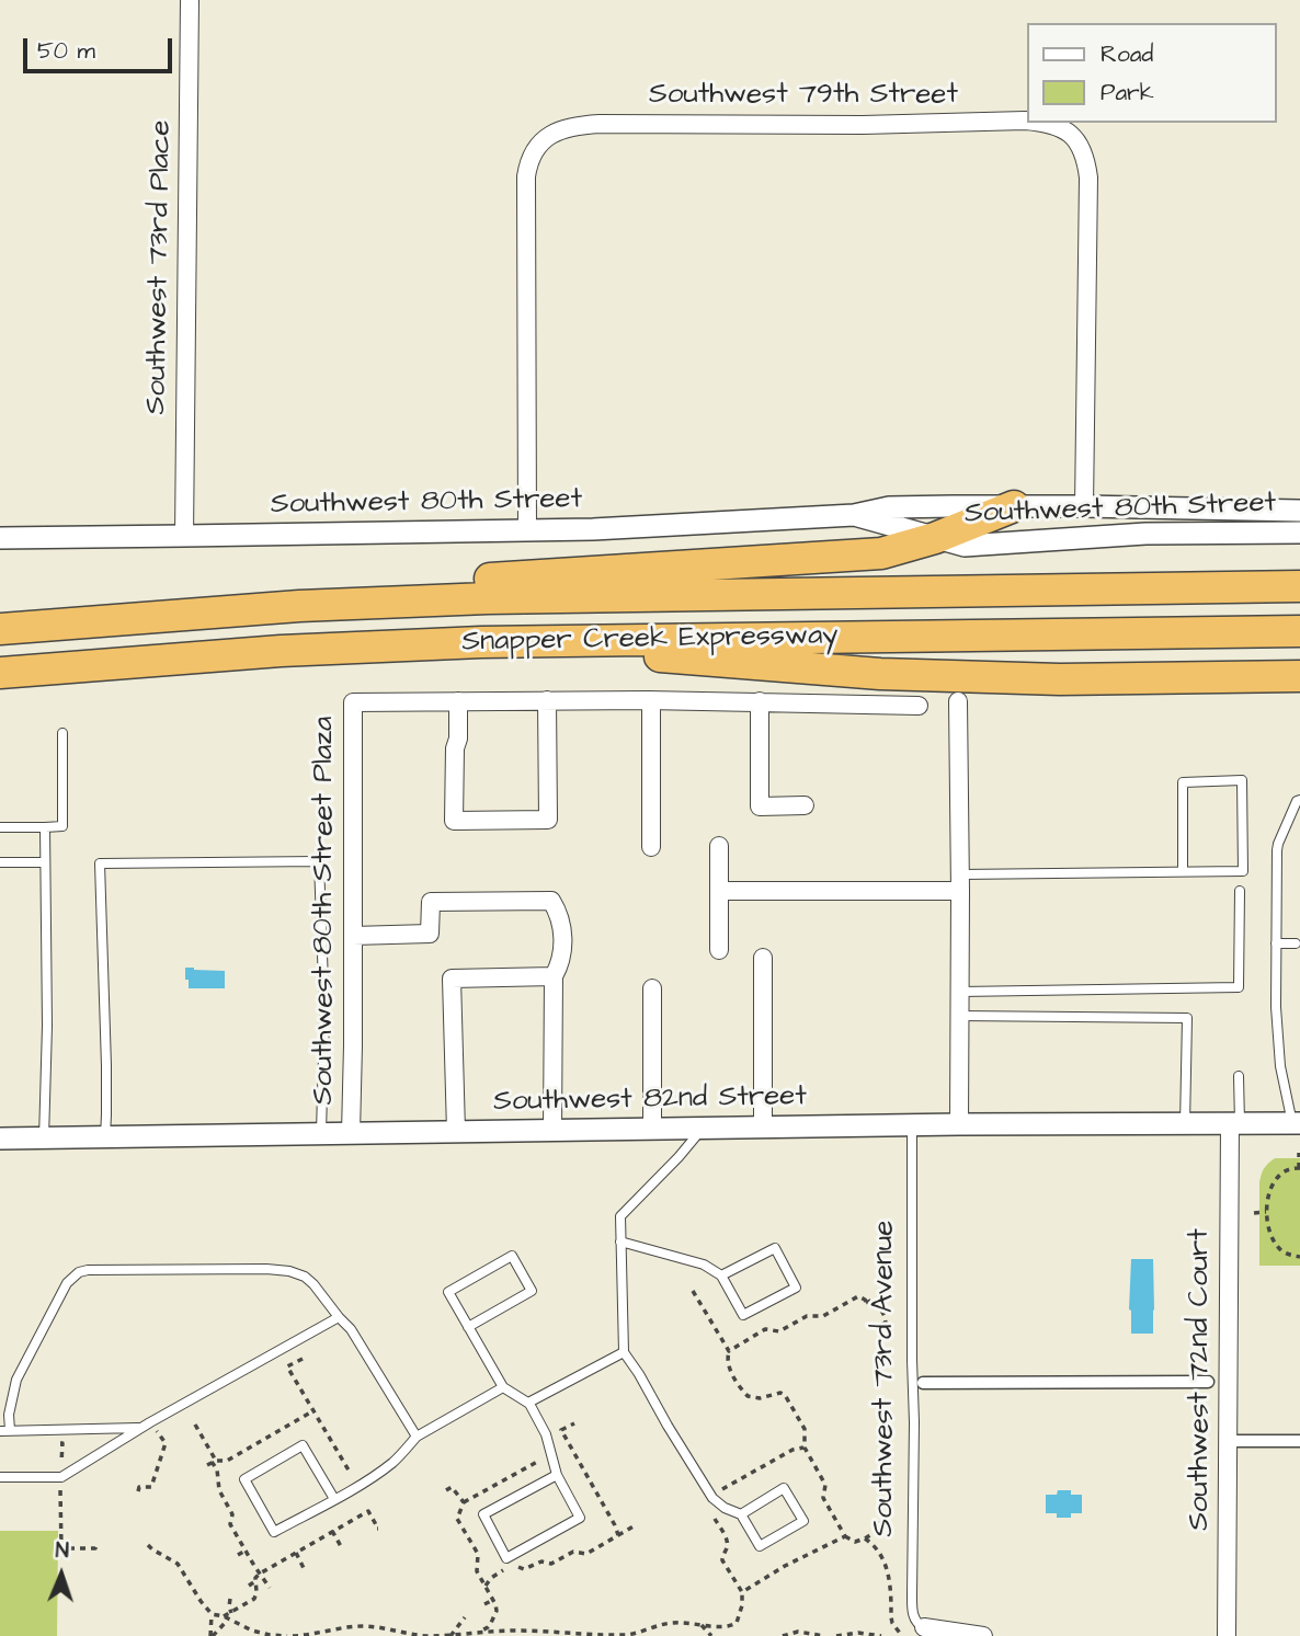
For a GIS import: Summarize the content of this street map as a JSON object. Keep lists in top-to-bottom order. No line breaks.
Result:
{"streets":{"highway":["Snapper Creek Expressway"],"street":["Southwest 79th Street","Southwest 73rd Place","Southwest 80th Street","Southwest 80th Street Plaza","Southwest 82nd Street","Southwest 72nd Court"],"lane":["Southwest 73rd Avenue"]},"crossings":[["Southwest 79th Street","Southwest 80th Street"],["Southwest 73rd Place","Southwest 80th Street"],["Southwest 80th Street Plaza","Southwest 82nd Street"],["Southwest 82nd Street","Southwest 73rd Avenue"],["Southwest 82nd Street","Southwest 72nd Court"]],"legend":["Road","Park"],"scale_bar":"50 m","north":"top"}
